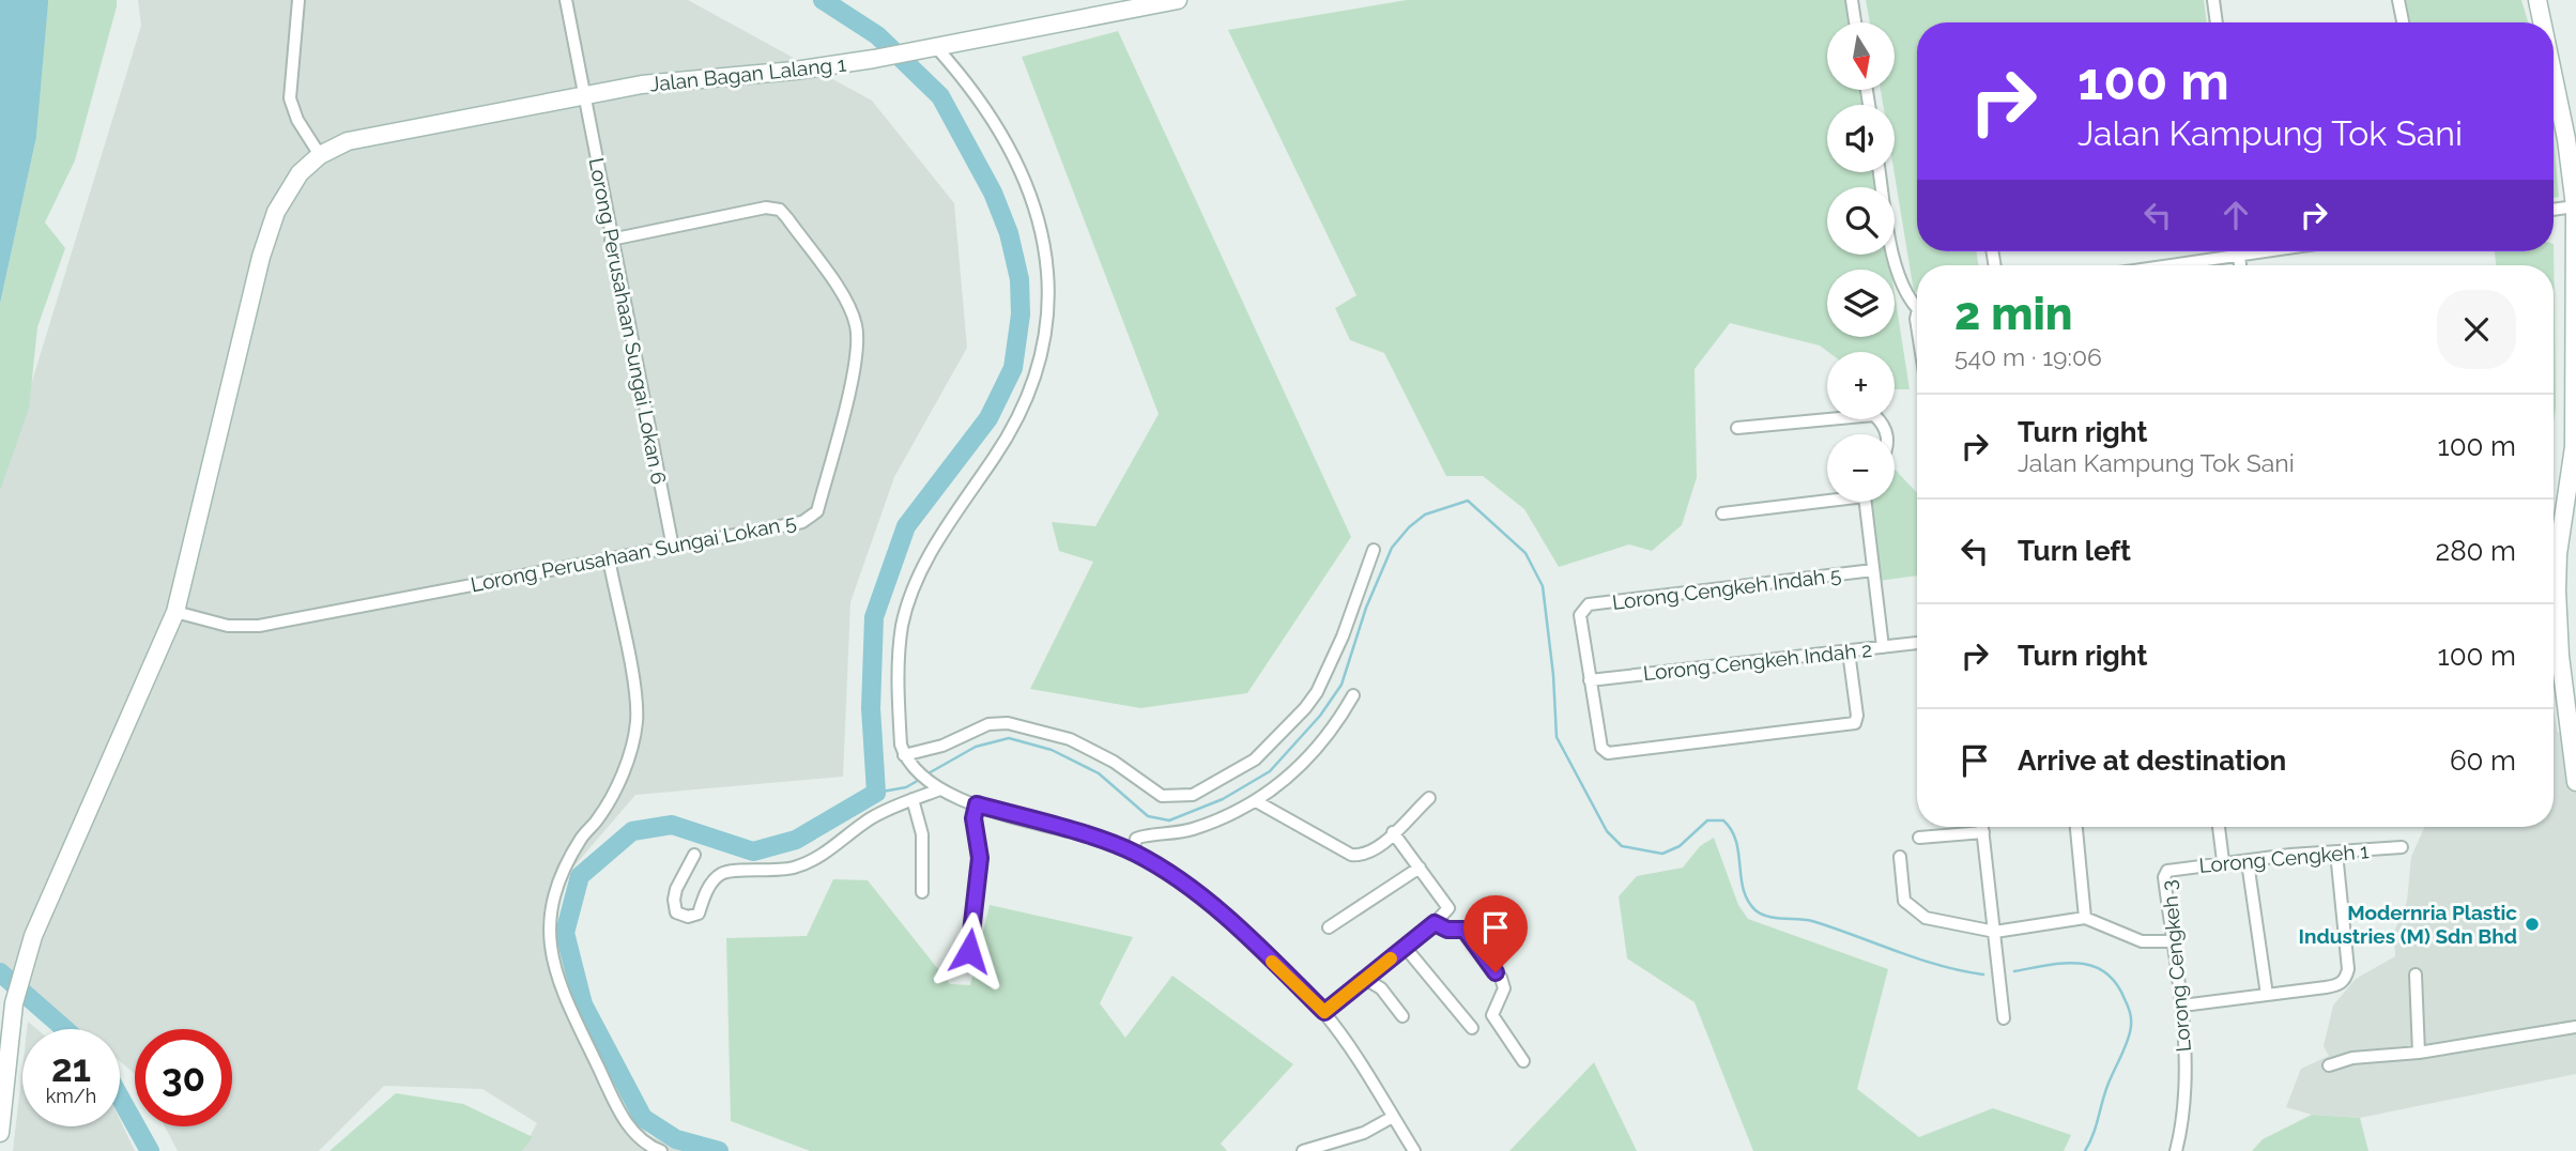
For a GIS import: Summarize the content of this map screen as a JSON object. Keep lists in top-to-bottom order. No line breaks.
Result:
{"streets":{"main road":["Jalan Bagan Lalang 1"],"street":["Lorong Perusahaan Sungai Lokan 6","Lorong Perusahaan Sungai Lokan 5","Lorong Cengkeh Indah 5","Lorong Cengkeh Indah 2","Lorong Cengkeh 1","Lorong Cengkeh 3"]},"crossings":[["Jalan Bagan Lalang 1","Lorong Perusahaan Sungai Lokan 6"],["Lorong Perusahaan Sungai Lokan 6","Lorong Perusahaan Sungai Lokan 5"],["Lorong Cengkeh Indah 5","Lorong Cengkeh Indah 2"],["Lorong Cengkeh 1","Lorong Cengkeh 3"]],"places":["Modernria Plastic Industries (M) Sdn Bhd"],"north":"bottom","page":{"map_buttons":["+","−"],"turn":["100 m","Jalan Kampung Tok Sani"],"heading":["2 min","540 m · 19:06"],"list":[{"name":"Turn right","note":"Jalan Kampung Tok Sani","value":"100 m"},{"name":"Turn left","value":"280 m"},{"name":"Turn right","value":"100 m"},{"name":"Arrive at destination","value":"60 m"}],"speed":"21 km/h","limit":"30"}}
